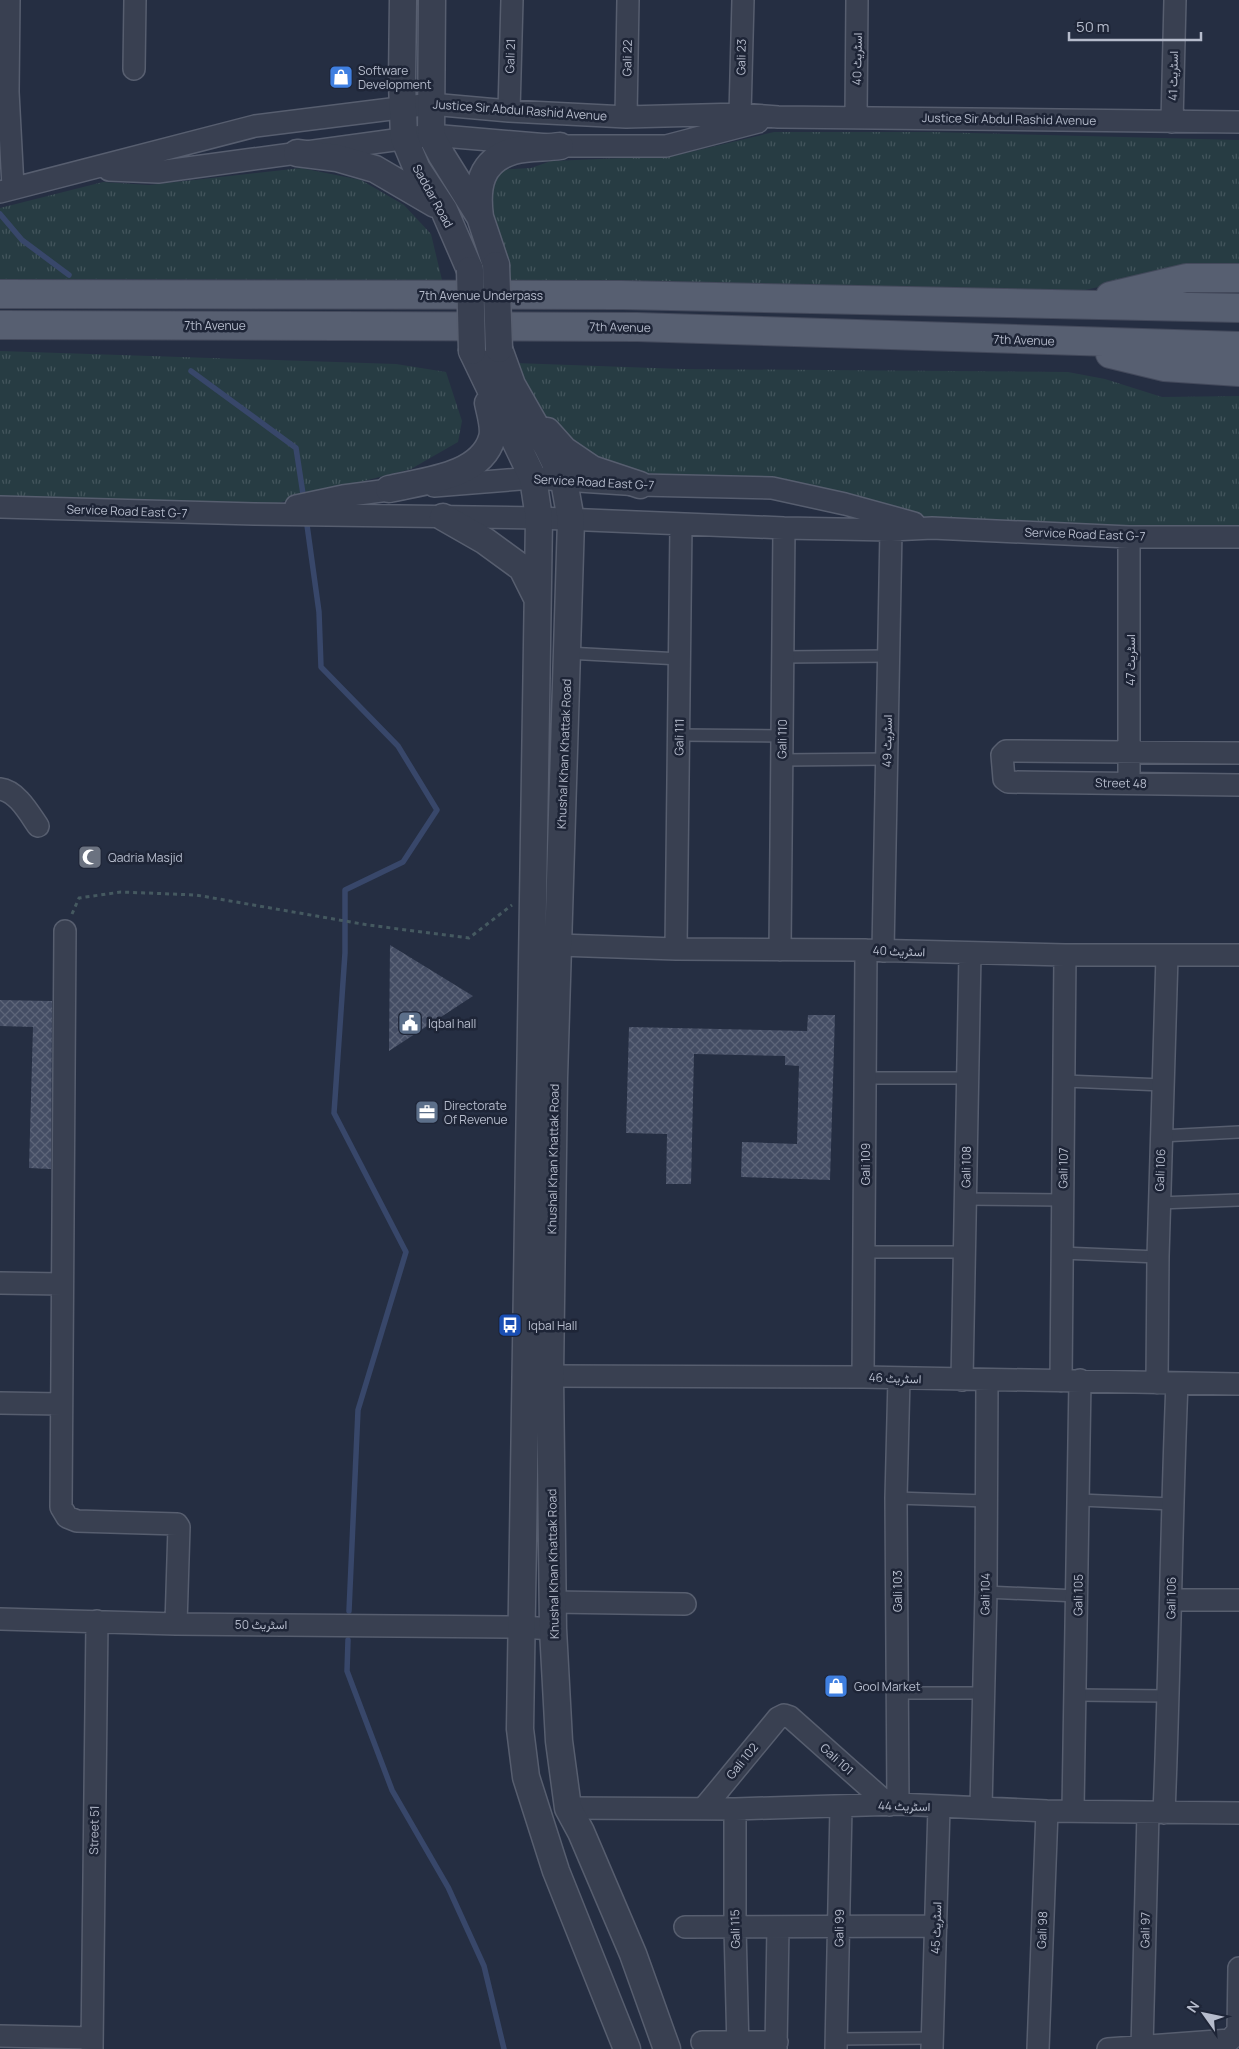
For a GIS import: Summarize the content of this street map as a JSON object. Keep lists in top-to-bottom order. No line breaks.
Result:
{"streets":{"main road":["7th Avenue Underpass","7th Avenue"],"street":["Gali 21","Gali 23","Gali 22","اسٹریٹ 40","اسٹریٹ 41","Justice Sir Abdul Rashid Avenue","Saddar Road","Service Road East G-7","اسٹریٹ 47","Gali 111","Gali 110","اسٹریٹ 49","Khushal Khan Khattak Road","Street 48","Gali 109","Gali 108","Gali 107","Gali 106","اسٹریٹ 46","Gali 103","Gali 104","Gali 105","اسٹریٹ 50","Gali 101","Gali 102","اسٹریٹ 44","Street 51","Gali 99","اسٹریٹ 45","Gali 115","Gali 98","Gali 97"]},"crossings":[["Gali 21","Justice Sir Abdul Rashid Avenue"],["Gali 23","Justice Sir Abdul Rashid Avenue"],["Gali 22","Justice Sir Abdul Rashid Avenue"],["اسٹریٹ 40","Justice Sir Abdul Rashid Avenue"],["اسٹریٹ 40","Gali 111"],["اسٹریٹ 40","Gali 110"],["اسٹریٹ 40","اسٹریٹ 49"],["اسٹریٹ 40","Khushal Khan Khattak Road"],["اسٹریٹ 40","Gali 109"],["اسٹریٹ 40","Gali 108"],["اسٹریٹ 40","Gali 107"],["اسٹریٹ 40","Gali 106"],["اسٹریٹ 41","Justice Sir Abdul Rashid Avenue"],["Justice Sir Abdul Rashid Avenue","Saddar Road"],["Saddar Road","Khushal Khan Khattak Road"],["Service Road East G-7","اسٹریٹ 47"],["Service Road East G-7","Gali 111"],["Service Road East G-7","Gali 110"],["Service Road East G-7","اسٹریٹ 49"],["Service Road East G-7","Khushal Khan Khattak Road"],["اسٹریٹ 47","Street 48"],["اسٹریٹ 49","Gali 109"],["Khushal Khan Khattak Road","اسٹریٹ 46"],["Khushal Khan Khattak Road","اسٹریٹ 50"],["Khushal Khan Khattak Road","اسٹریٹ 44"],["Gali 109","اسٹریٹ 46"],["Gali 108","اسٹریٹ 46"],["Gali 107","اسٹریٹ 46"],["Gali 107","Gali 105"],["Gali 106","اسٹریٹ 46"],["Gali 106","اسٹریٹ 44"],["Gali 106","Gali 97"],["اسٹریٹ 46","Gali 103"],["اسٹریٹ 46","Gali 104"],["اسٹریٹ 46","Gali 105"],["Gali 103","Gali 101"],["Gali 103","اسٹریٹ 44"],["Gali 104","اسٹریٹ 44"],["Gali 105","اسٹریٹ 44"],["اسٹریٹ 50","Street 51"],["Gali 101","Gali 102"],["Gali 101","اسٹریٹ 44"],["Gali 102","اسٹریٹ 44"],["اسٹریٹ 44","Gali 99"],["اسٹریٹ 44","اسٹریٹ 45"],["اسٹریٹ 44","Gali 115"],["اسٹریٹ 44","Gali 98"],["اسٹریٹ 44","Gali 97"]],"places":{"shop":["Software Development","Gool Market"],"mosque":["Qadria Masjid"],"public building":["Iqbal hall"],"office":["Directorate Of Revenue"],"bus stop":["Iqbal Hall"]},"scale_bar":"50 m","north":"top left"}
